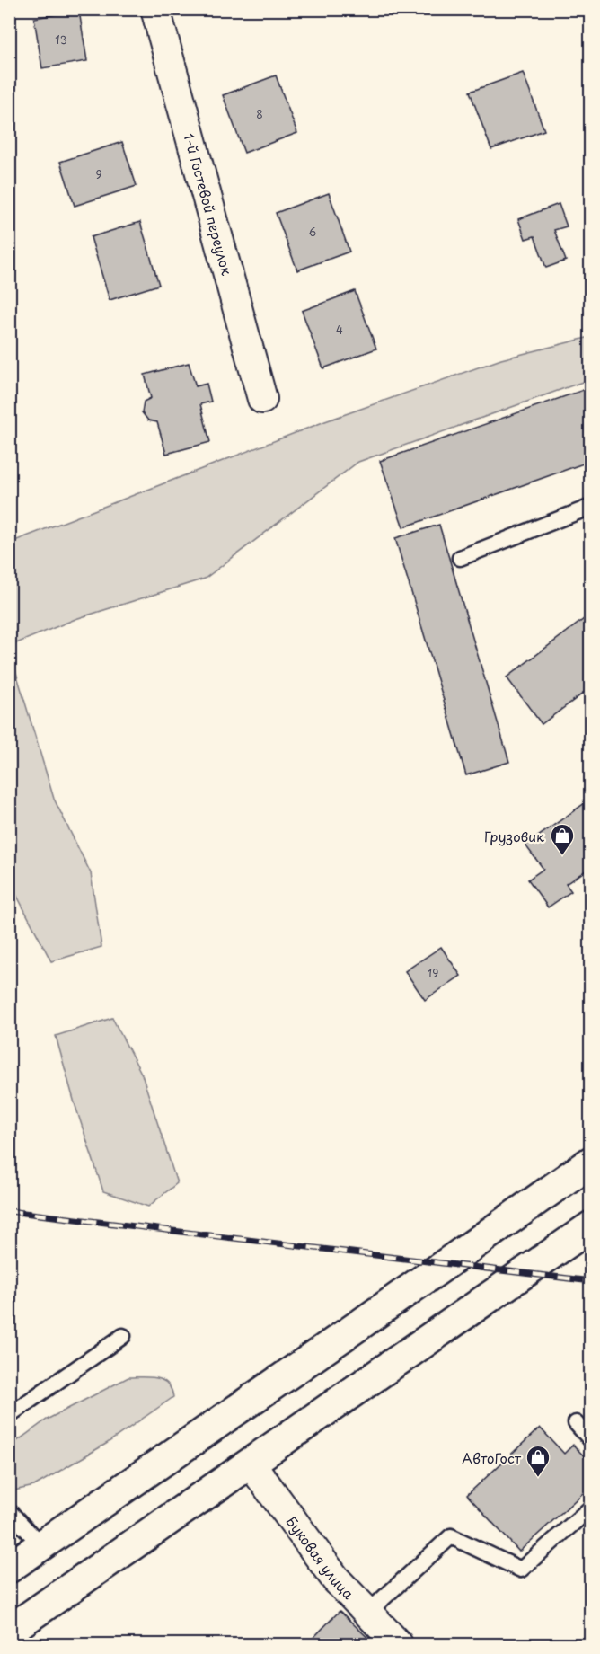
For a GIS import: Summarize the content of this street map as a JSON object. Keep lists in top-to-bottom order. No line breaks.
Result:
{"streets":{"street":["1-й Гостевой переулок","Буковая улица"]},"places":{"shop":["Грузовик","АвтоГост"]},"house_numbers":["13","8","9","6","4","19"]}
